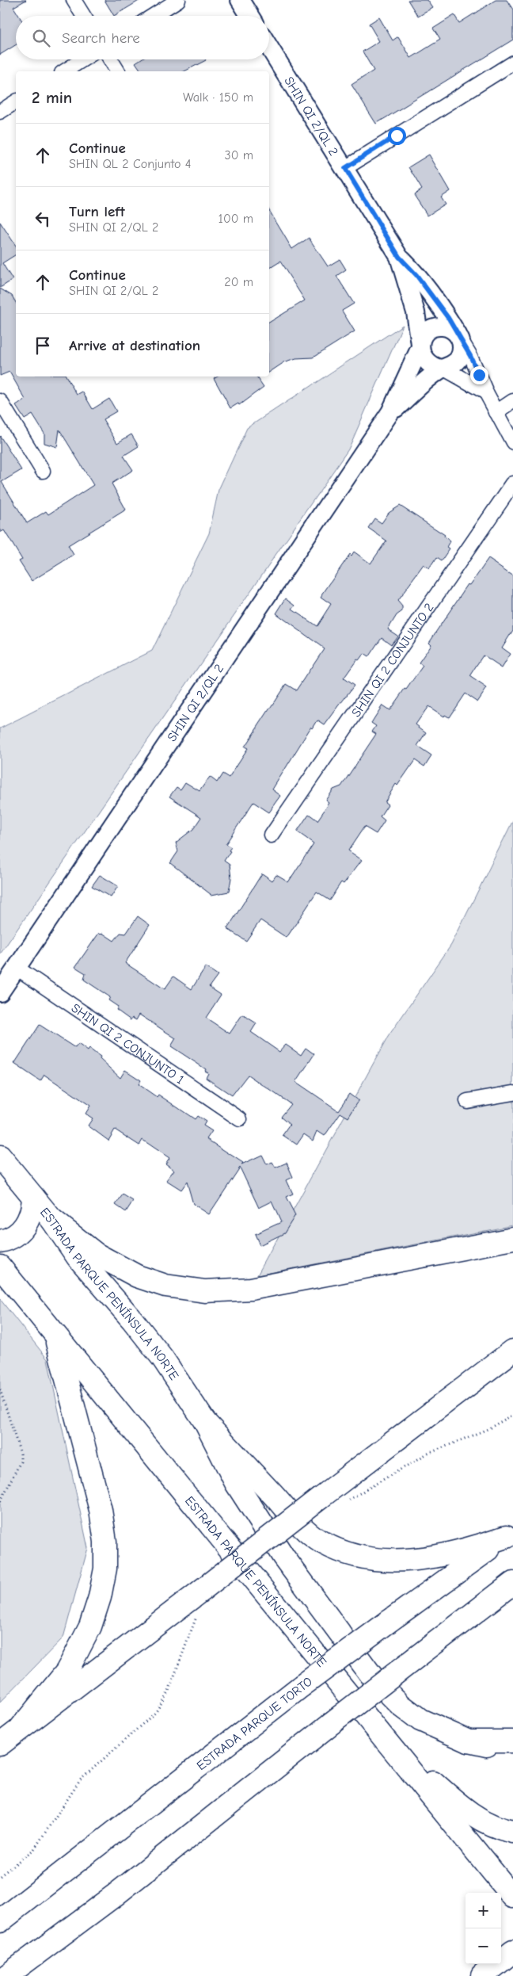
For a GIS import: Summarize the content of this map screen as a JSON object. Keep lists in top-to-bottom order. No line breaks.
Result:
{"streets":{"main road":["ESTRADA PARQUE PENÍNSULA NORTE","ESTRADA PARQUE TORTO"],"street":["SHIN QI 2/QL 2","SHIN QI 2 CONJUNTO 2","SHIN QI 2 CONJUNTO 1"]},"crossings":[["SHIN QI 2/QL 2","SHIN QI 2 CONJUNTO 1"]],"page":{"search":"Search here","heading":["2 min","Walk · 150 m"],"list":[["Continue","SHIN QL 2 Conjunto 4","30 m"],["Turn left","SHIN QI 2/QL 2","100 m"],["Continue","SHIN QI 2/QL 2","20 m"],"Arrive at destination"],"map_buttons":["+","−"]}}
